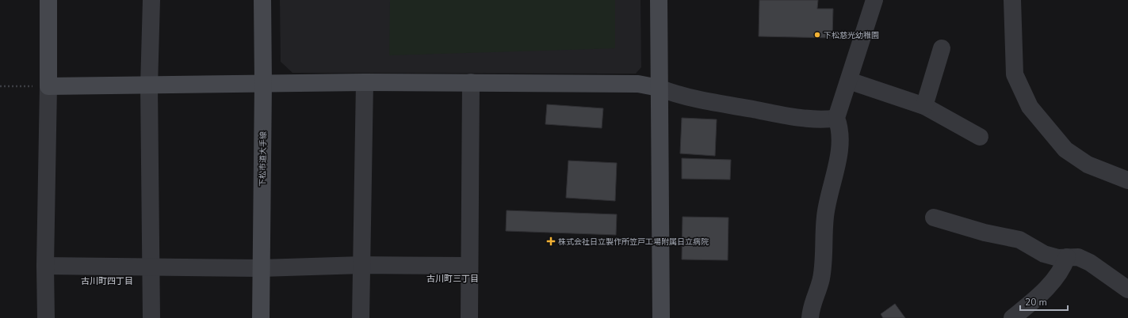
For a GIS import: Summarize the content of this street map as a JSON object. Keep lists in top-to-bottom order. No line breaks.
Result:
{"streets":{"street":["下松市道大手線"]},"districts":["古川町三丁目","古川町四丁目"],"places":{"other":["下松慈光幼稚園"],"health":["株式会社日立製作所笠戸工場附属日立病院"]},"scale_bar":"20 m"}
